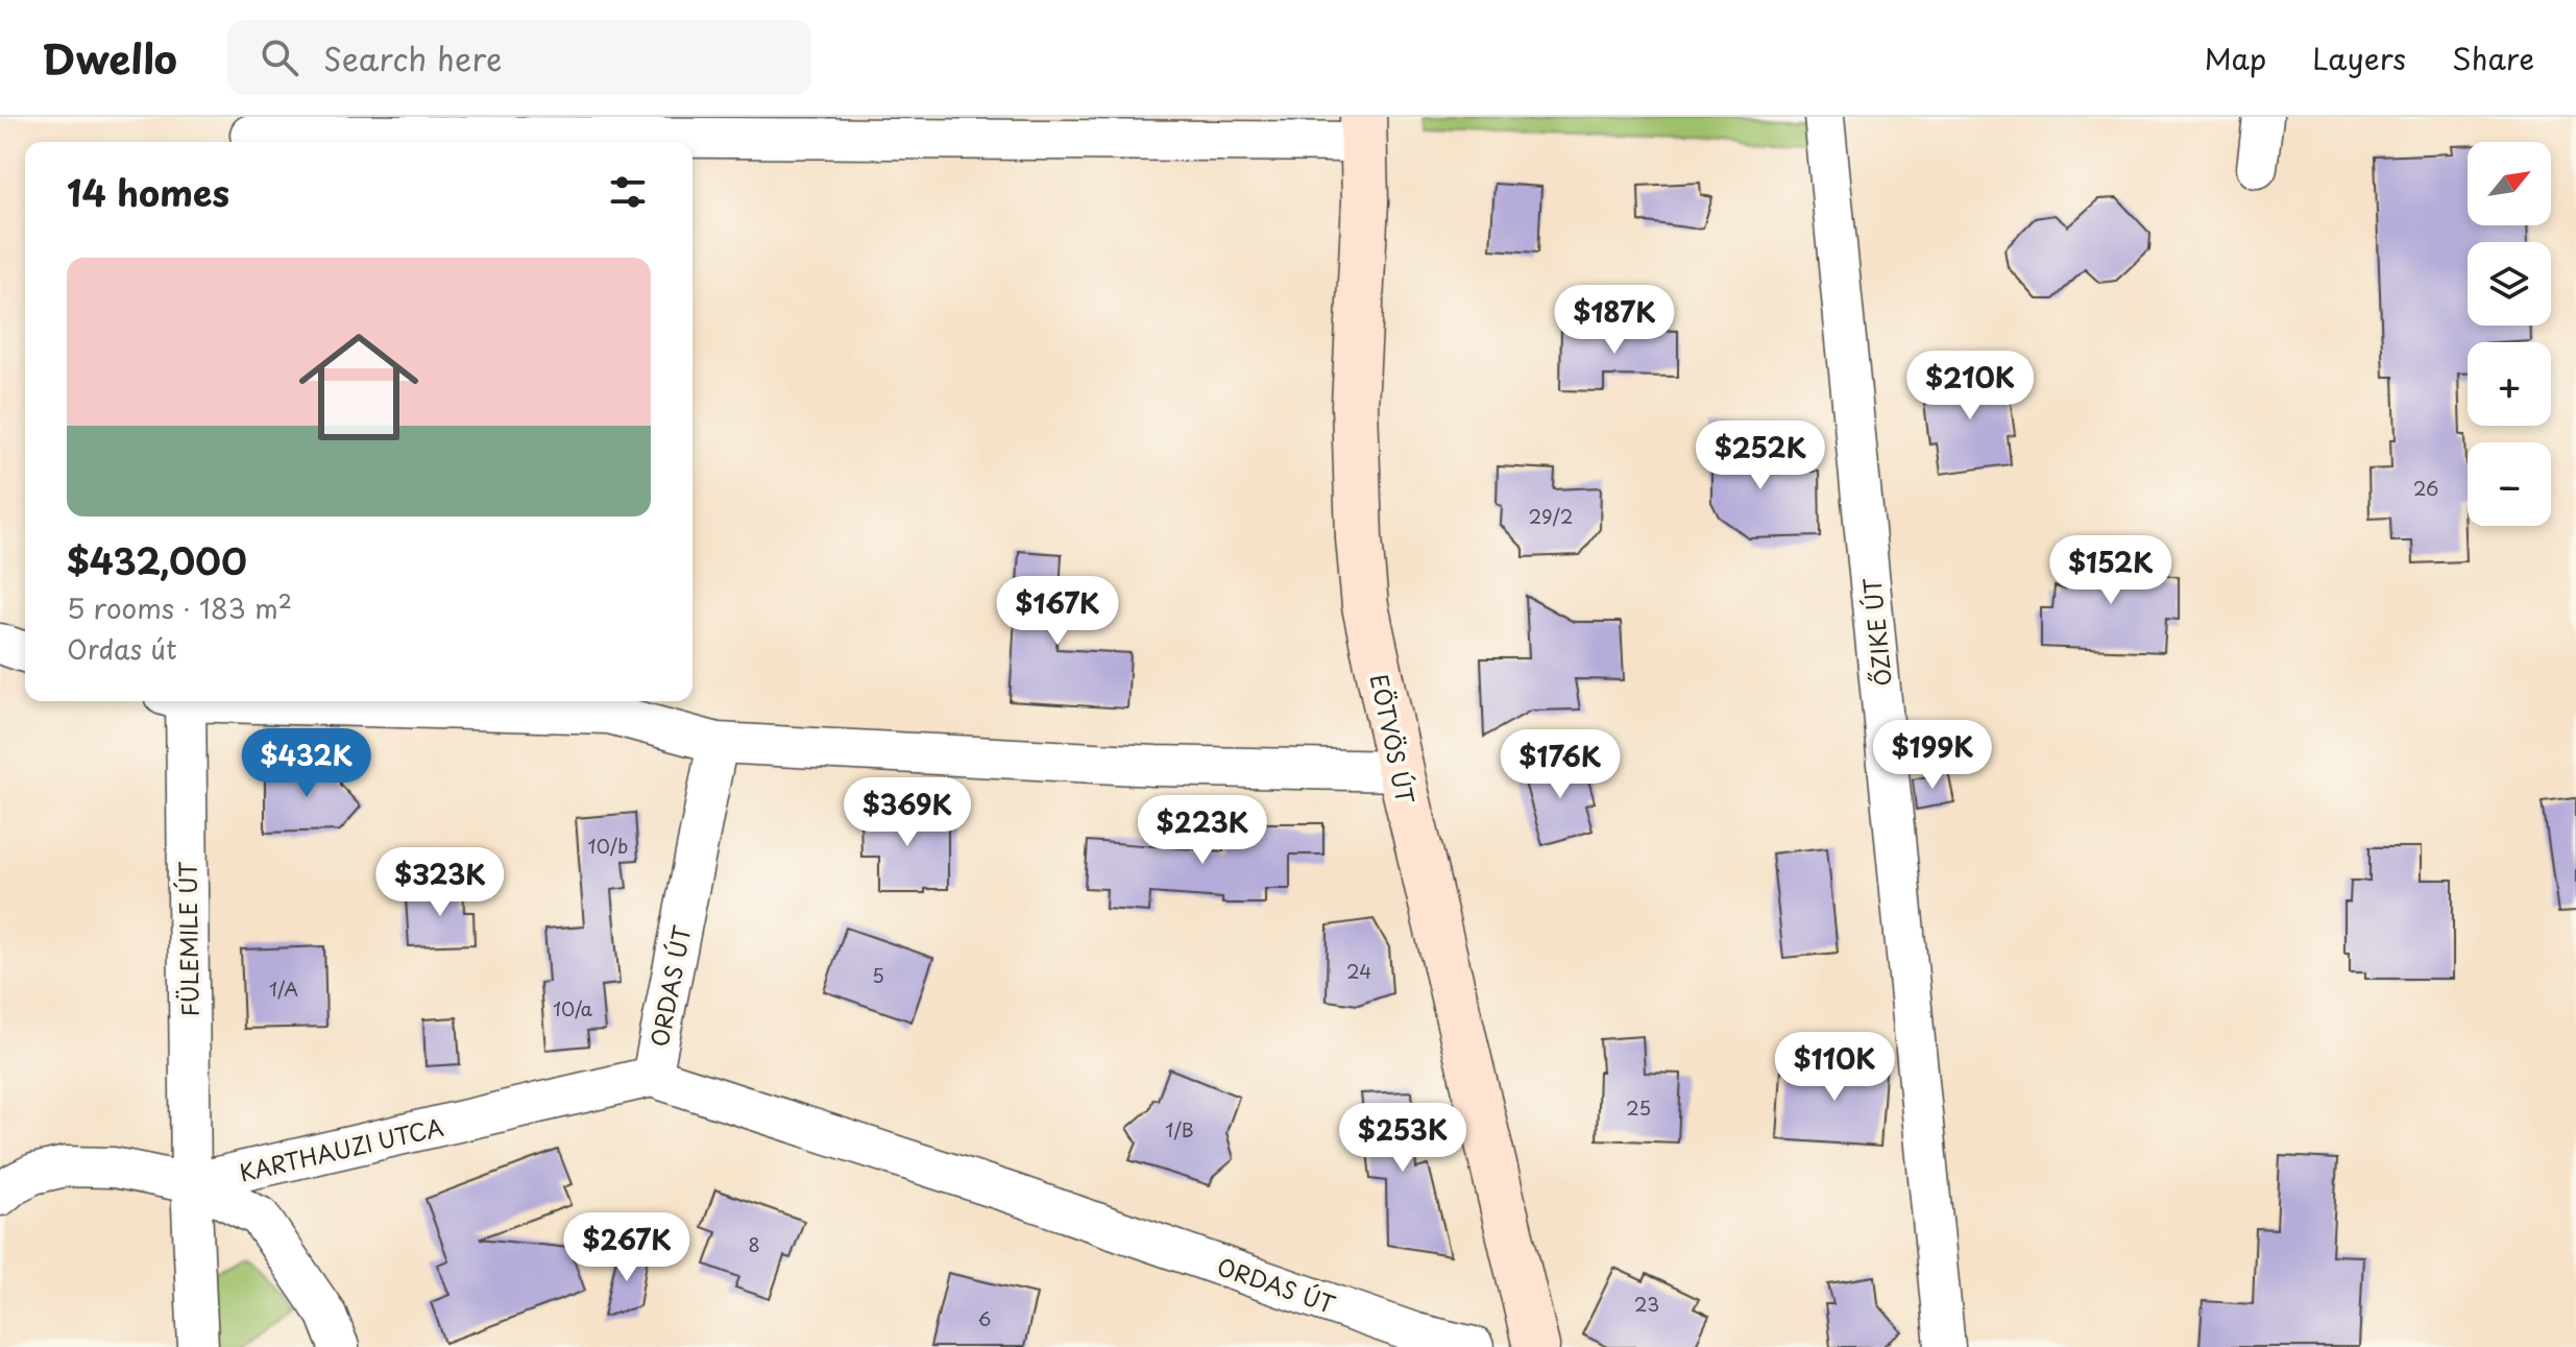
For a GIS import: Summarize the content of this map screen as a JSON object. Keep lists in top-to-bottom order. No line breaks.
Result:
{"streets":{"street":["ŐZIKE ÚT","EÖTVÖS ÚT","FÜLEMILE ÚT","ORDAS ÚT","KARTHAUZI UTCA"]},"crossings":[["FÜLEMILE ÚT","KARTHAUZI UTCA"],["ORDAS ÚT","KARTHAUZI UTCA"]],"house_numbers":["26","29/2","10/b","24","5","1/A","10/a","25","1/B","8","23","6"],"north":"top right","page":{"header":"Dwello","search":"Search here","nav":["Map","Layers","Share"],"map_buttons":["+","−"],"heading":"14 homes","list":[{"name":"$432,000","note":"5 rooms · 183 m² · Ordas út"}],"price":["$187K","$210K","$252K","$152K","$167K","$199K","$432K","$176K","$369K","$223K","$323K","$110K","$253K","$267K"]}}
